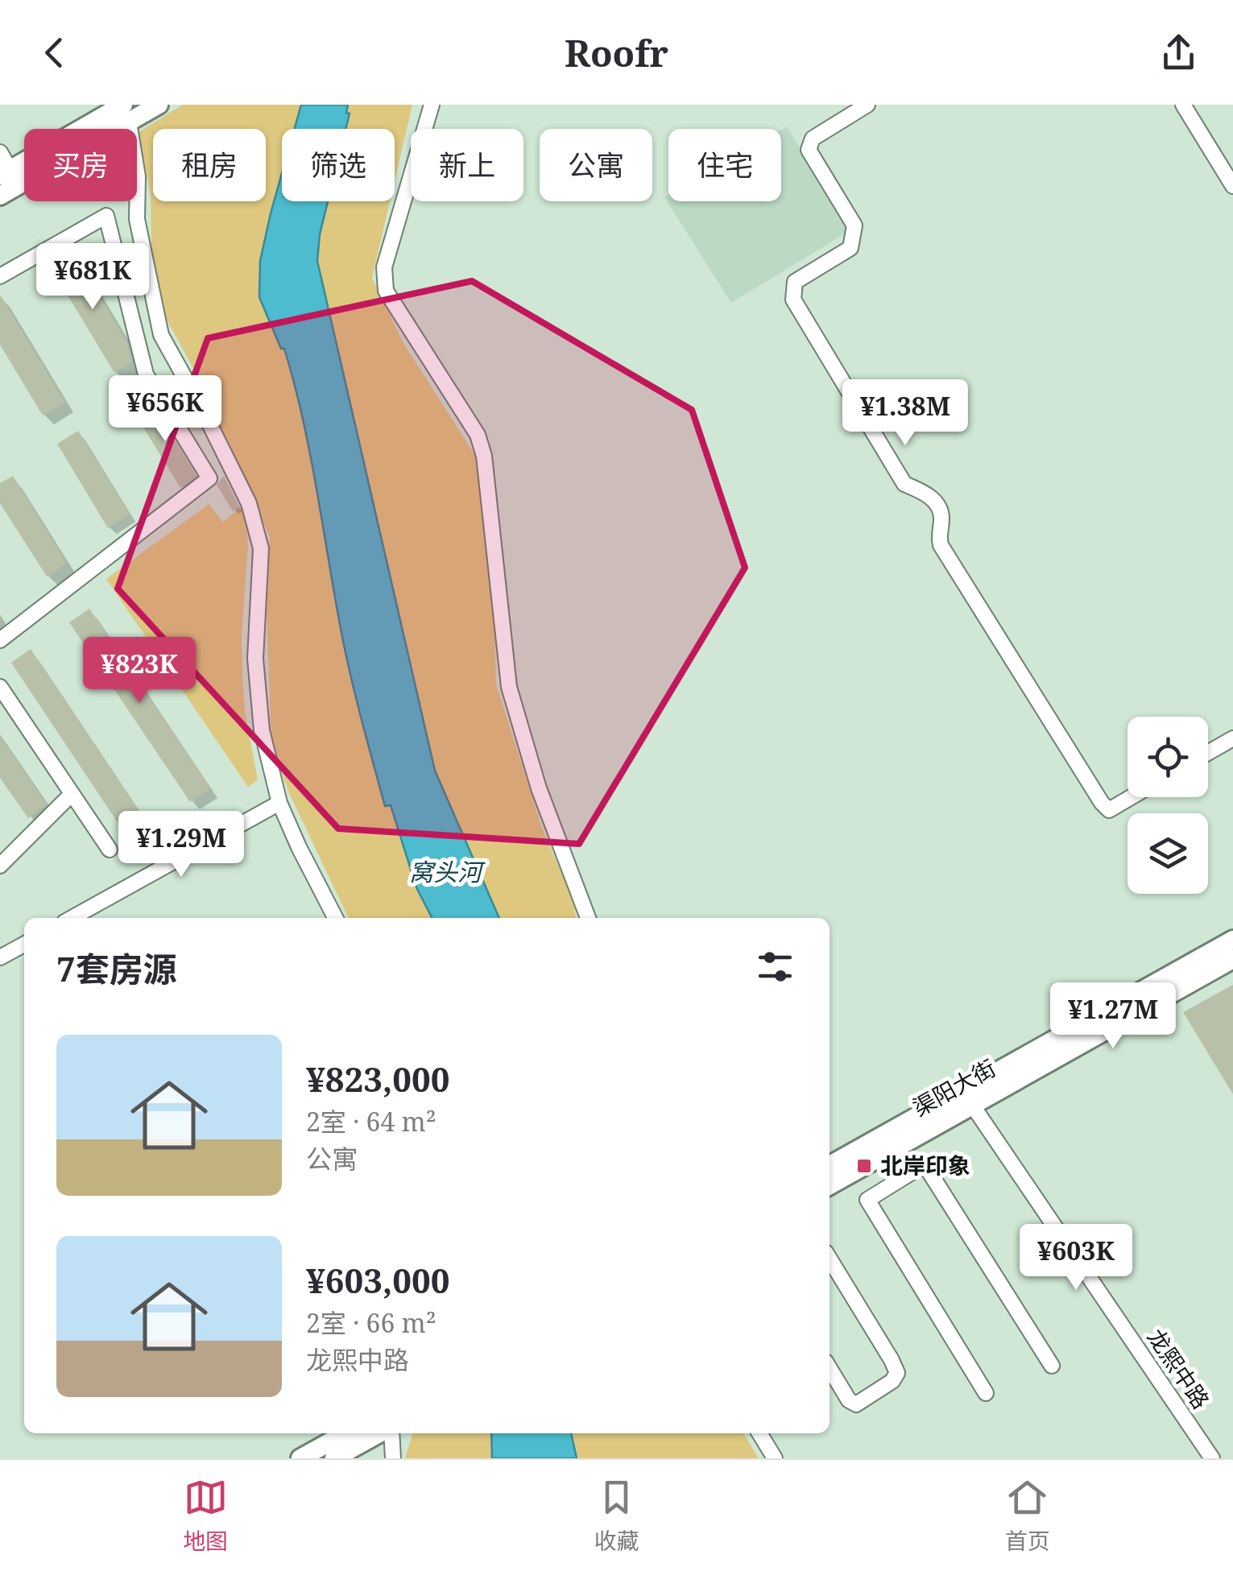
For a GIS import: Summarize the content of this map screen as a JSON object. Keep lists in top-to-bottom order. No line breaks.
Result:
{"streets":{"main road":["渠阳大街"],"street":["龙熙中路"]},"crossings":[["渠阳大街","龙熙中路"]],"water":["窝头河"],"places":{"transit":["北岸印象"]},"page":{"header":"Roofr","chip":["买房","租房","筛选","新上","公寓","住宅"],"price":["¥681K","¥656K","¥1.38M","¥823K","¥1.29M","¥1.27M","¥603K"],"heading":"7套房源","list":[{"name":"¥823,000","note":"2室 · 64 m² · 公寓"},{"name":"¥603,000","note":"2室 · 66 m² · 龙熙中路"}],"tabs":["地图","收藏","首页"]}}
